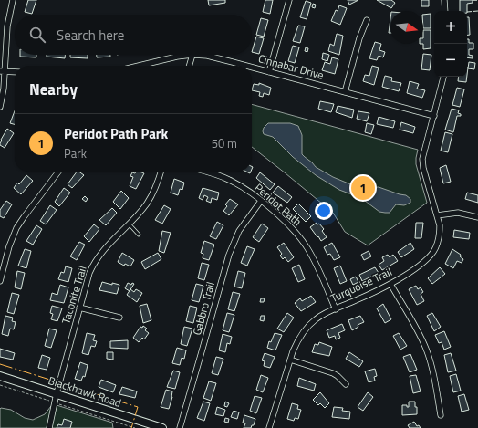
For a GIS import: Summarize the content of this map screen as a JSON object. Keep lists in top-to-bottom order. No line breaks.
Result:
{"streets":{"street":["Cinnabar Drive","Peridot Path","Turquoise Trail","Taconite Trail","Gabbro Trail","Blackhawk Road"]},"crossings":[["Cinnabar Drive","Turquoise Trail"],["Peridot Path","Turquoise Trail"],["Peridot Path","Gabbro Trail"],["Taconite Trail","Blackhawk Road"]],"north":"right","page":{"map_buttons":["+","−"],"search":"Search here","heading":"Nearby","list":[{"mark":"1","name":"Peridot Path Park","note":"Park","value":"50 m"}],"pins":"1"}}
